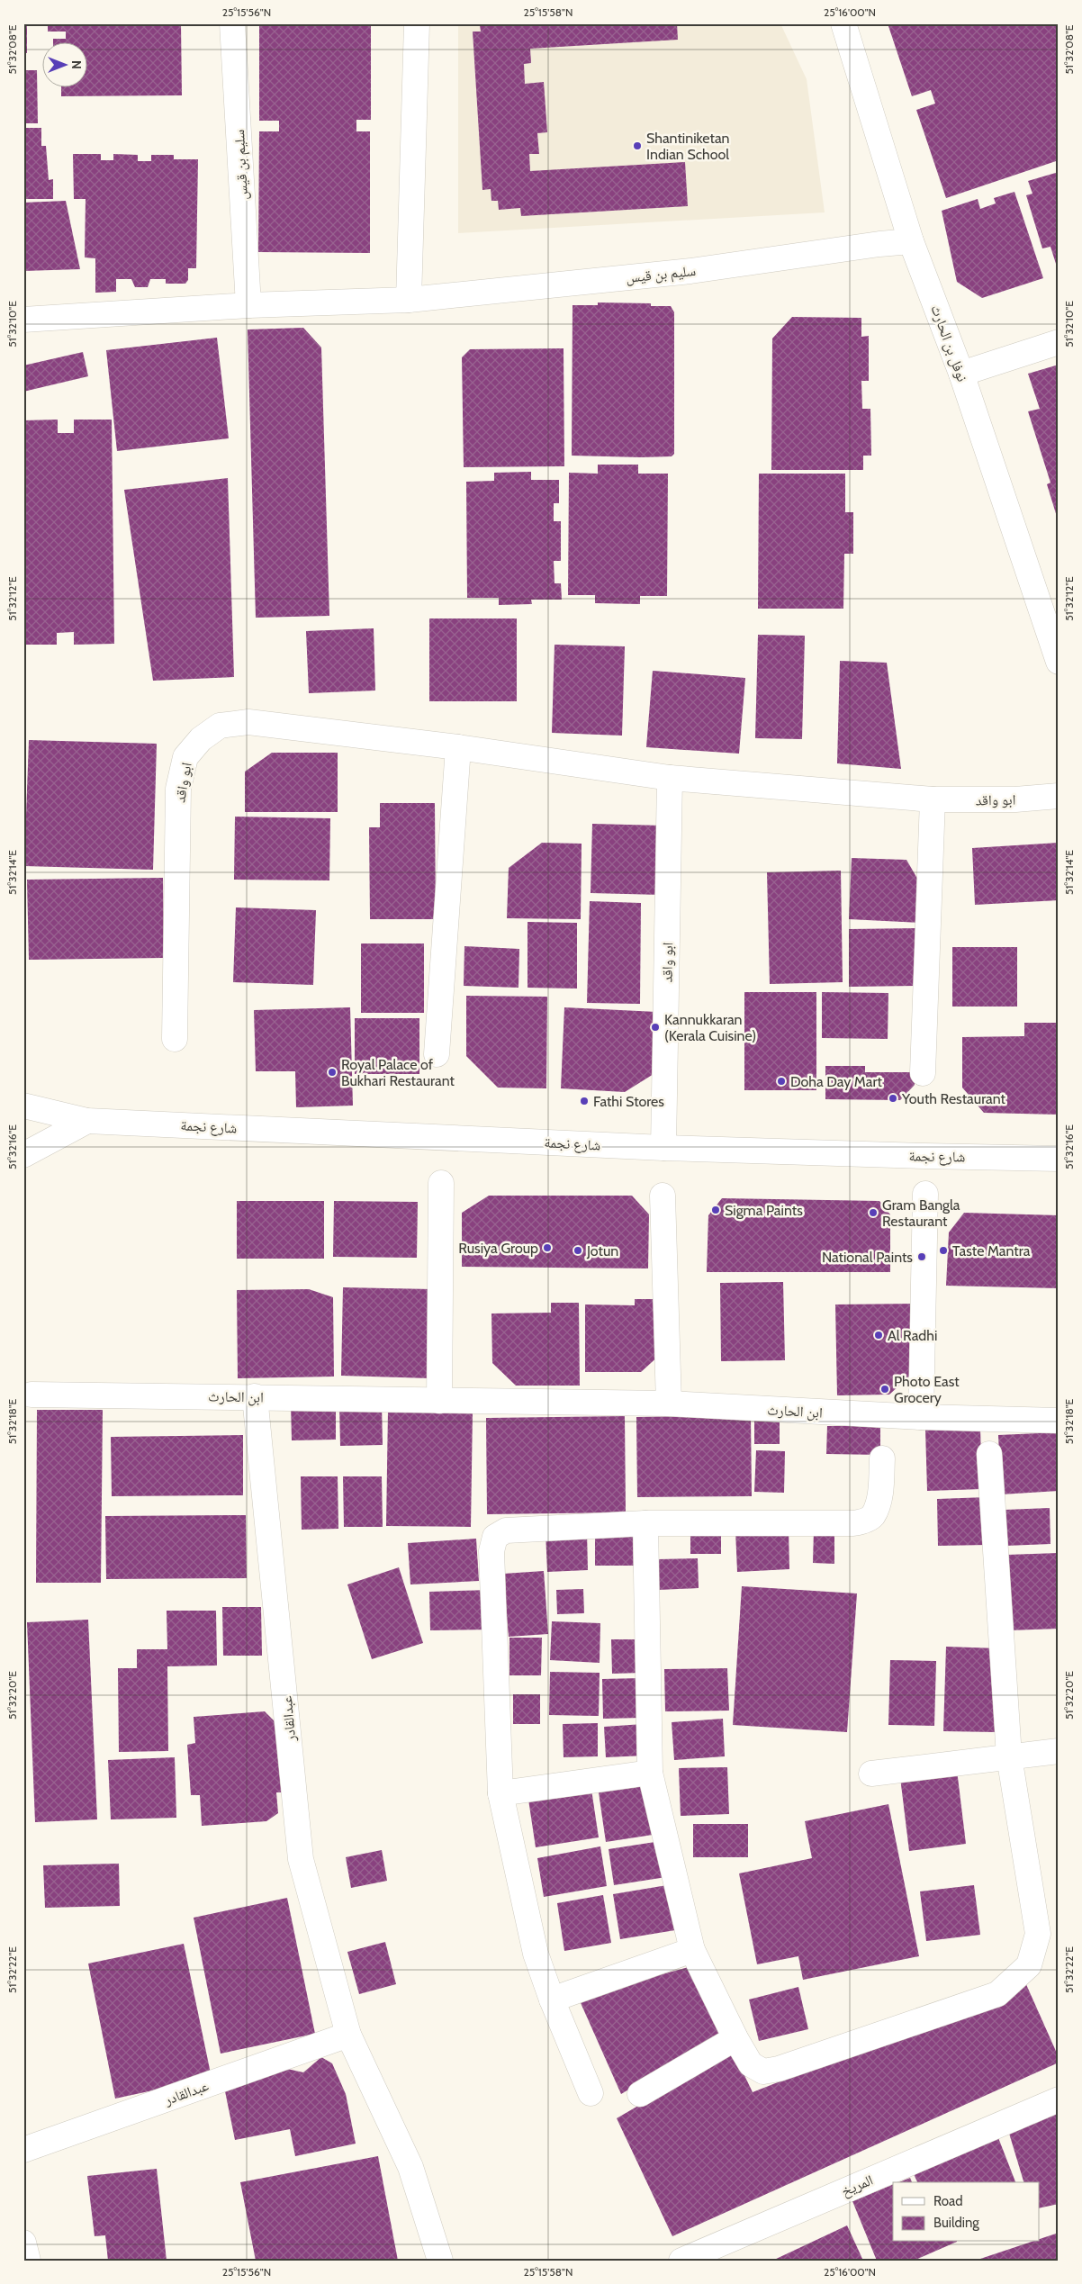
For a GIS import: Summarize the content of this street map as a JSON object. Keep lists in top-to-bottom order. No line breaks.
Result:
{"streets":{"street":["سليم بن قيس","نوفل بن الحارث","ابو واقد","شارع نجمة","ابن الحارث","عبدالقادر","المريخ"]},"crossings":[["سليم بن قيس","نوفل بن الحارث"],["ابو واقد","شارع نجمة"],["ابن الحارث","عبدالقادر"]],"places":["Shantiniketan Indian School","Kannukkaran (Kerala Cuisine)","Royal Palace of Bukhari Restaurant","Doha Day Mart","Youth Restaurant","Fathi Stores","Sigma Paints","Gram Bangla Restaurant","Rusiya Group","Jotun","Taste Mantra","National Paints","Al Radhi","Photo East Grocery"],"legend":["Road","Building"],"north":"right","coordinates":["25°15'56\"N","25°15'58\"N","25°16'00\"N","51°32'08\"E","51°32'10\"E","51°32'12\"E","51°32'14\"E","51°32'16\"E","51°32'18\"E","51°32'20\"E","51°32'22\"E"]}
